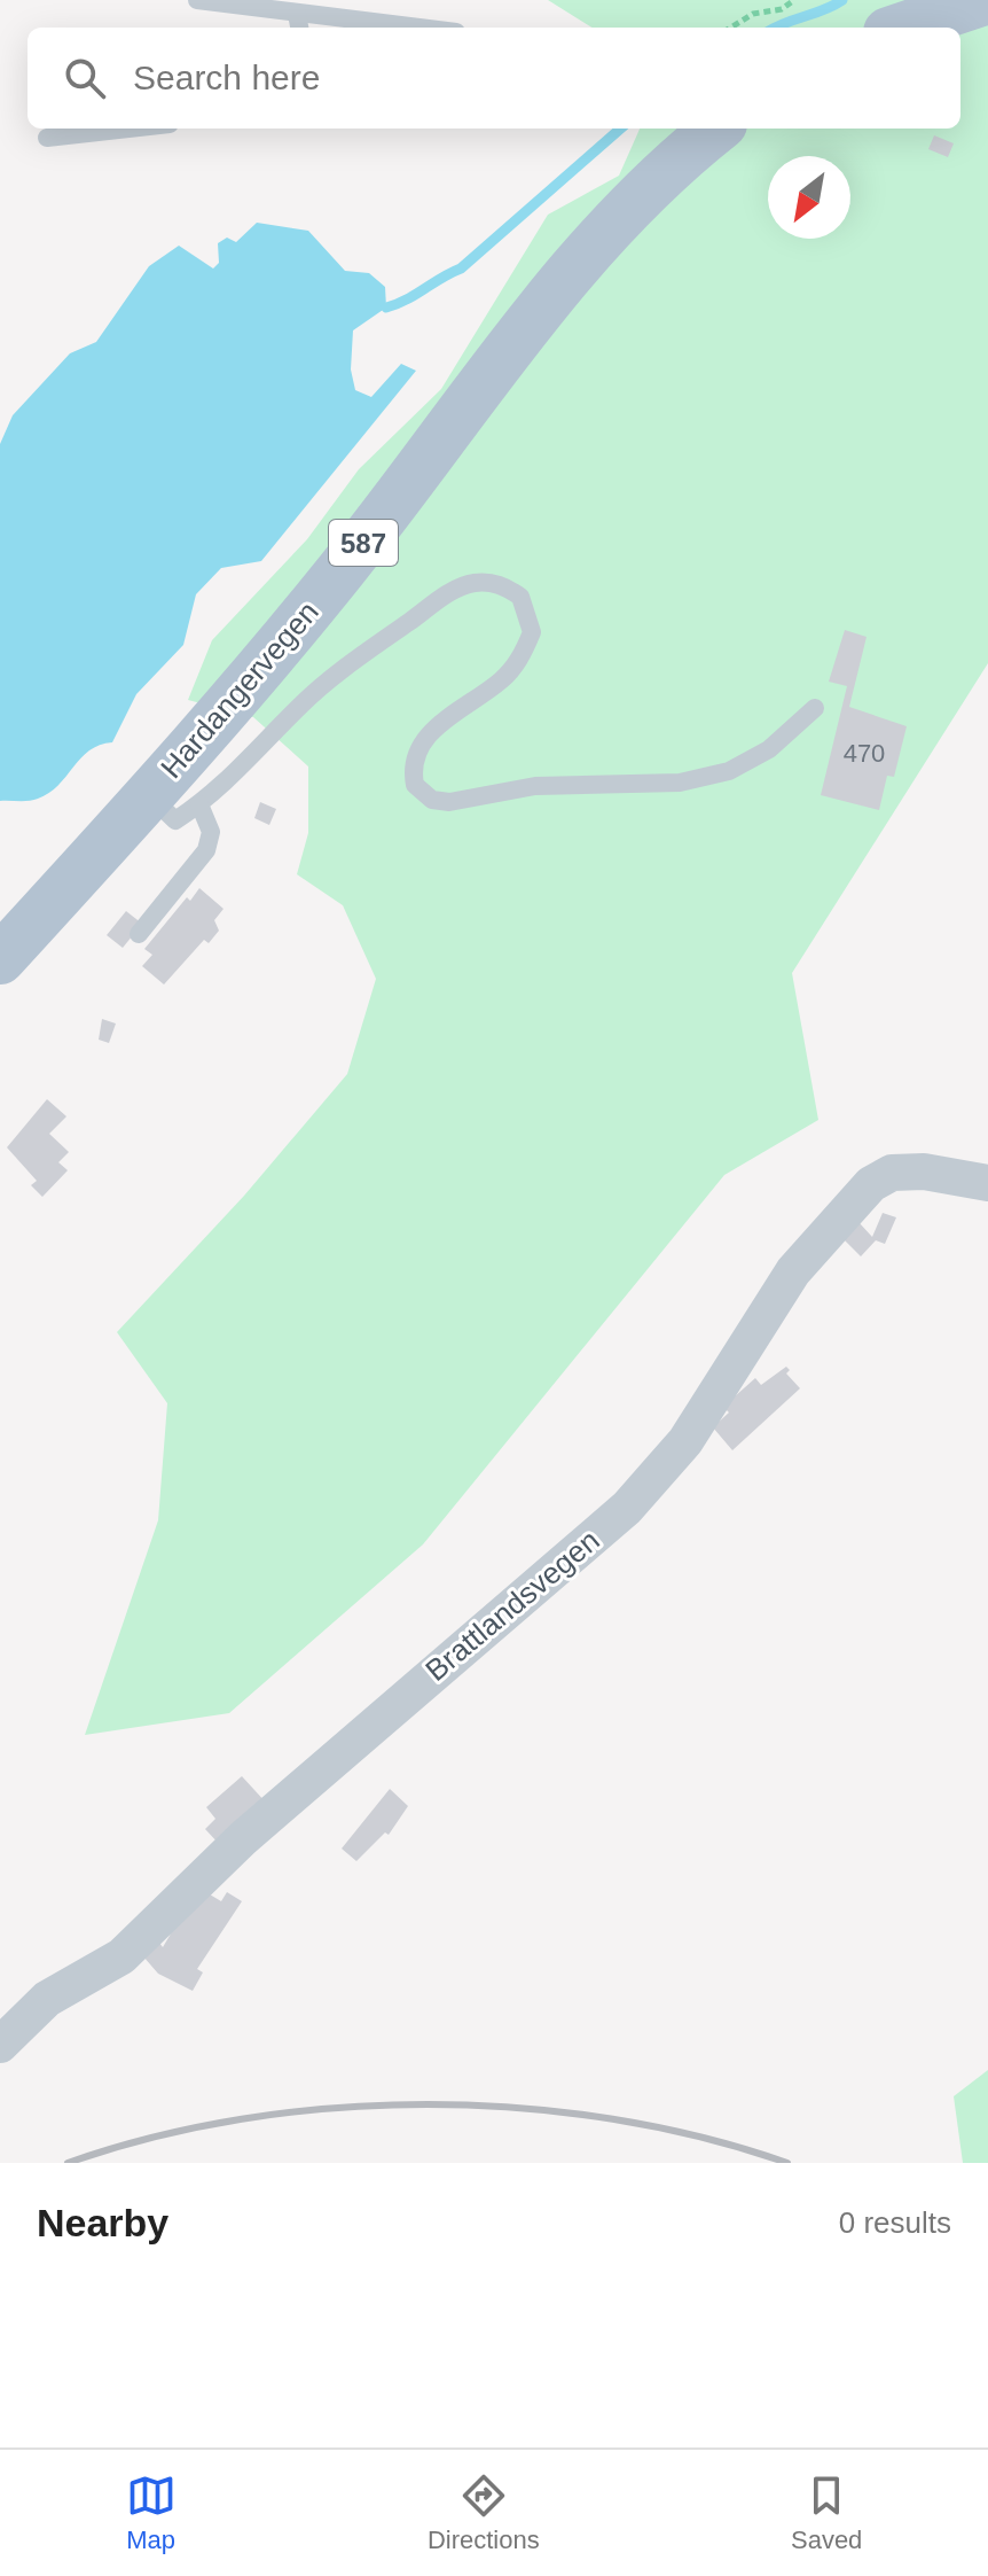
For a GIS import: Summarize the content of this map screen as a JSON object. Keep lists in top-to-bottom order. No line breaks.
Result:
{"streets":{"main road":["587","Hardangervegen"],"street":["Brattlandsvegen"]},"house_numbers":["470"],"north":"bottom left","page":{"search":"Search here","heading":["Nearby","0 results"],"nav":["Map","Directions","Saved"]}}
